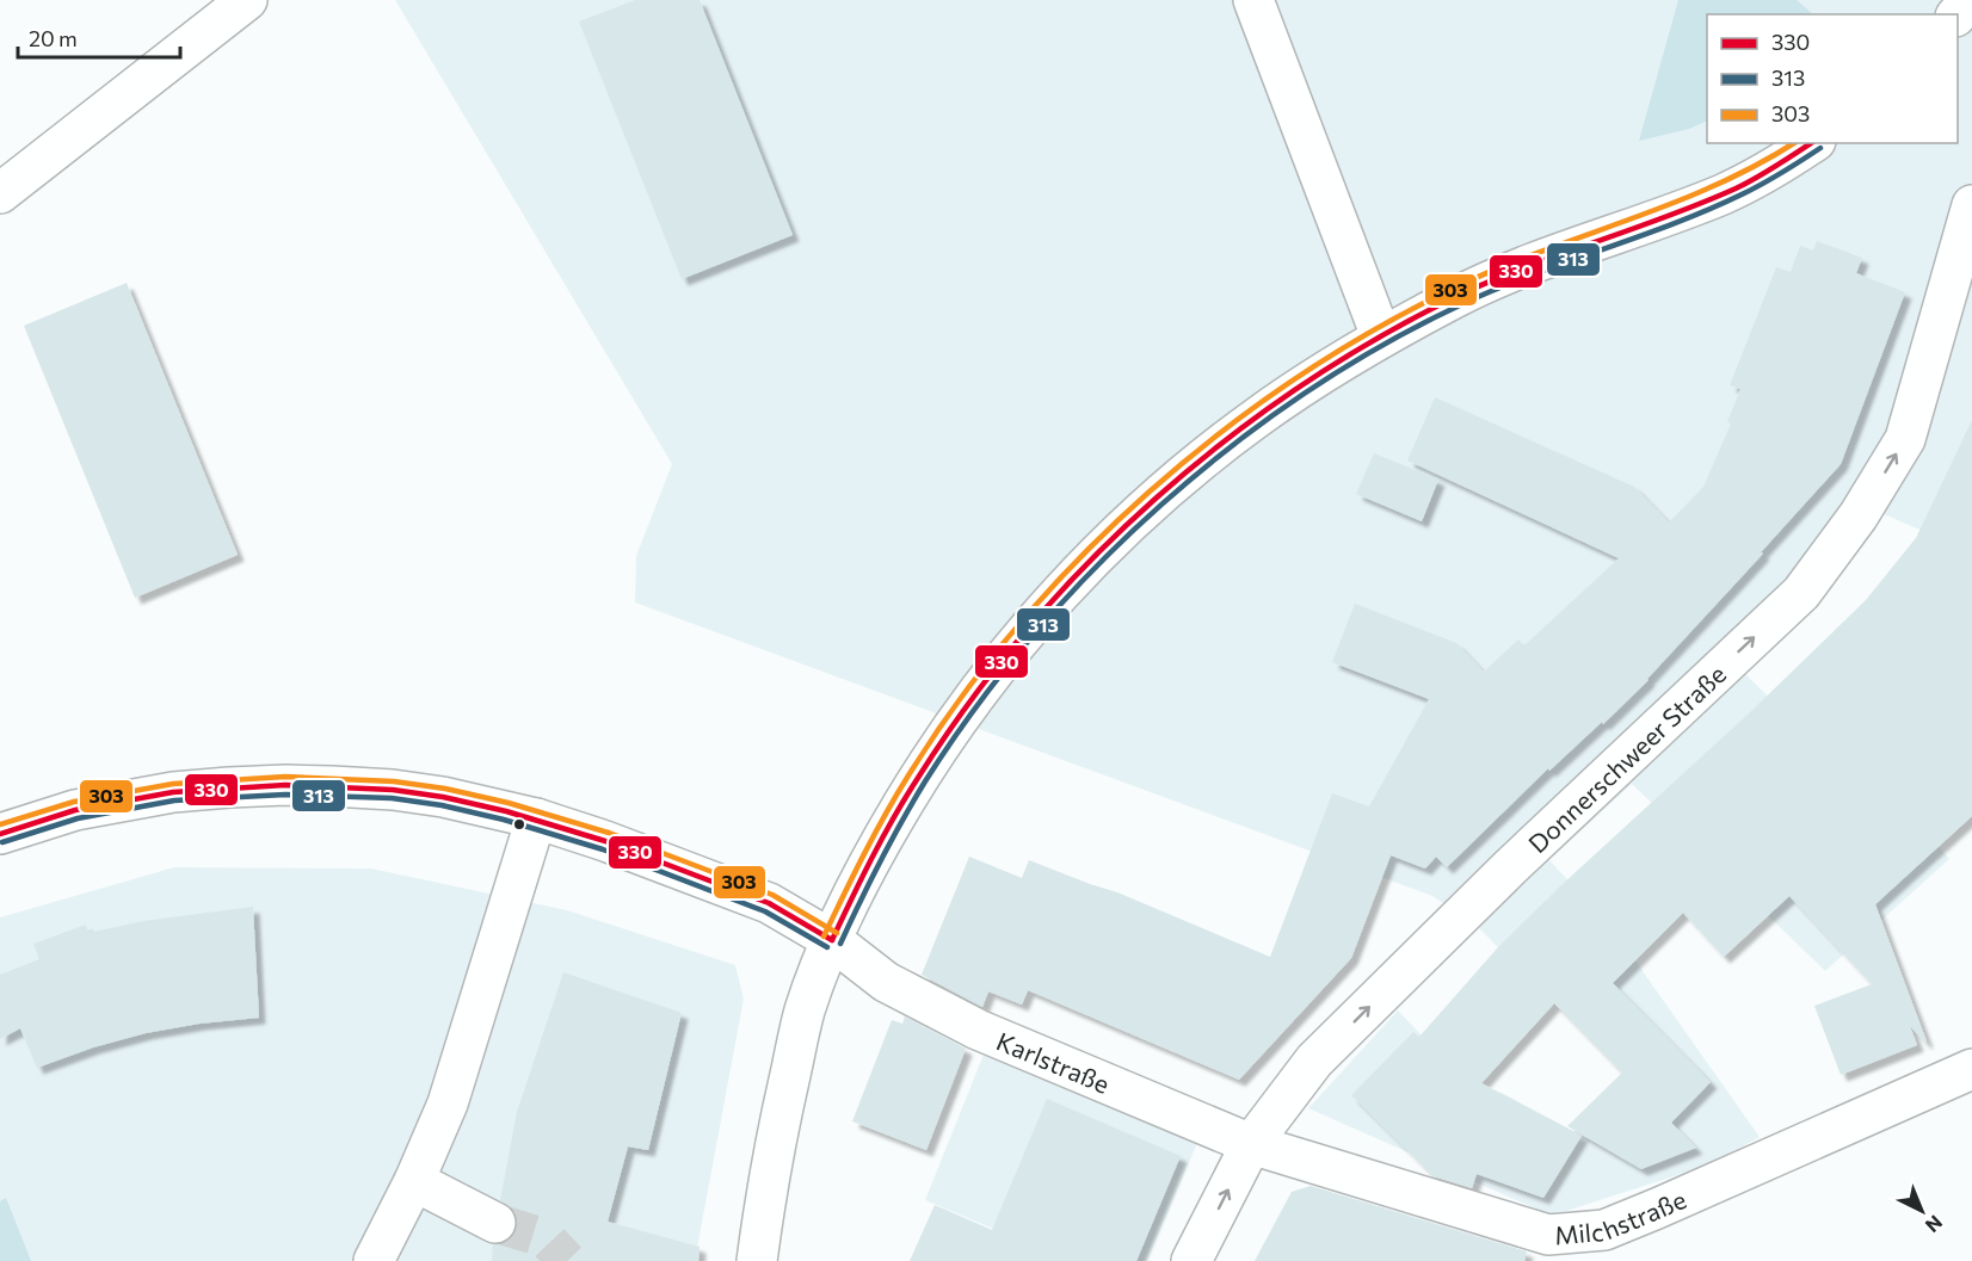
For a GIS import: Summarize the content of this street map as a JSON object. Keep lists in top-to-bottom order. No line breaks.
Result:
{"streets":{"street":["Donnerschweer Straße","Karlstraße","Milchstraße"]},"crossings":[["Donnerschweer Straße","Karlstraße"],["Donnerschweer Straße","Milchstraße"],["Karlstraße","Milchstraße"]],"one_way":["Donnerschweer Straße"],"lines":["transit line 330","transit line 303","transit line 313"],"legend":["330","313","303"],"scale_bar":"20 m","north":"bottom right"}
